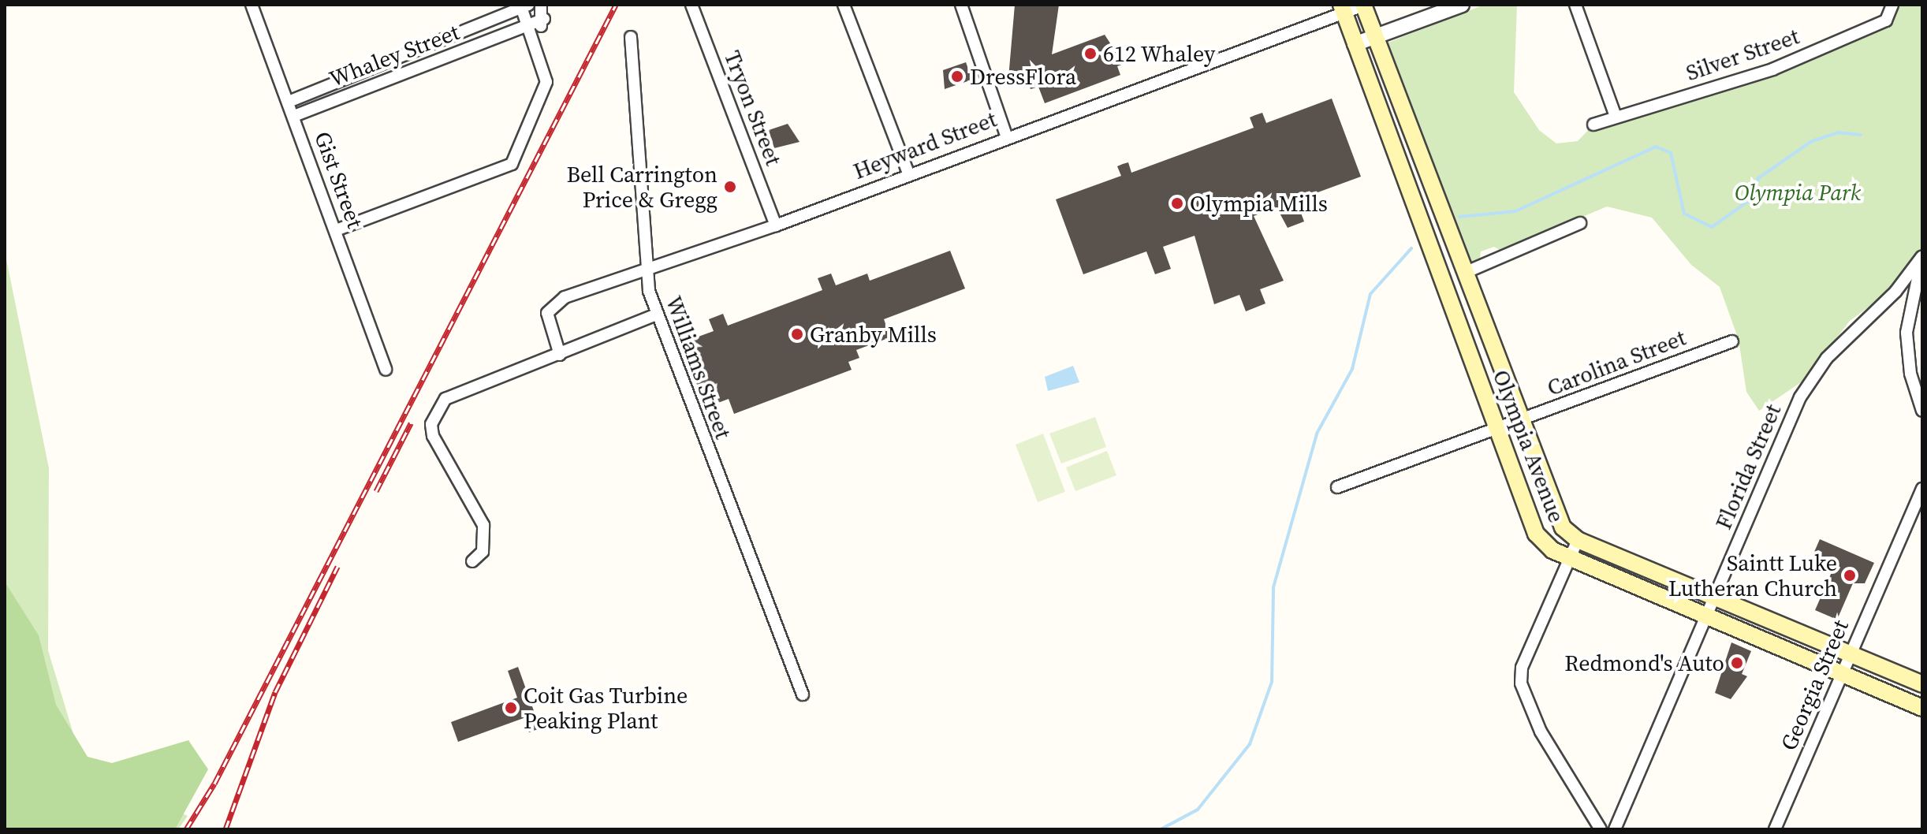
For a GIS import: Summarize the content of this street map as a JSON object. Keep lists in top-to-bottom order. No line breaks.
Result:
{"streets":{"main road":["Olympia Avenue"],"street":["Silver Street","Whaley Street","Tryon Street","Heyward Street","Gist Street","Carolina Street","Williams Street","Florida Street","Georgia Street"]},"crossings":[["Whaley Street","Gist Street"],["Tryon Street","Heyward Street"],["Heyward Street","Williams Street"],["Heyward Street","Olympia Avenue"],["Carolina Street","Olympia Avenue"],["Olympia Avenue","Florida Street"],["Olympia Avenue","Georgia Street"]],"parks":["Olympia Park"],"places":["612 Whaley","DressFlora","Bell Carrington Price & Gregg","Olympia Mills","Granby Mills","Saintt Luke Lutheran Church","Redmond's Auto","Coit Gas Turbine Peaking Plant"]}
